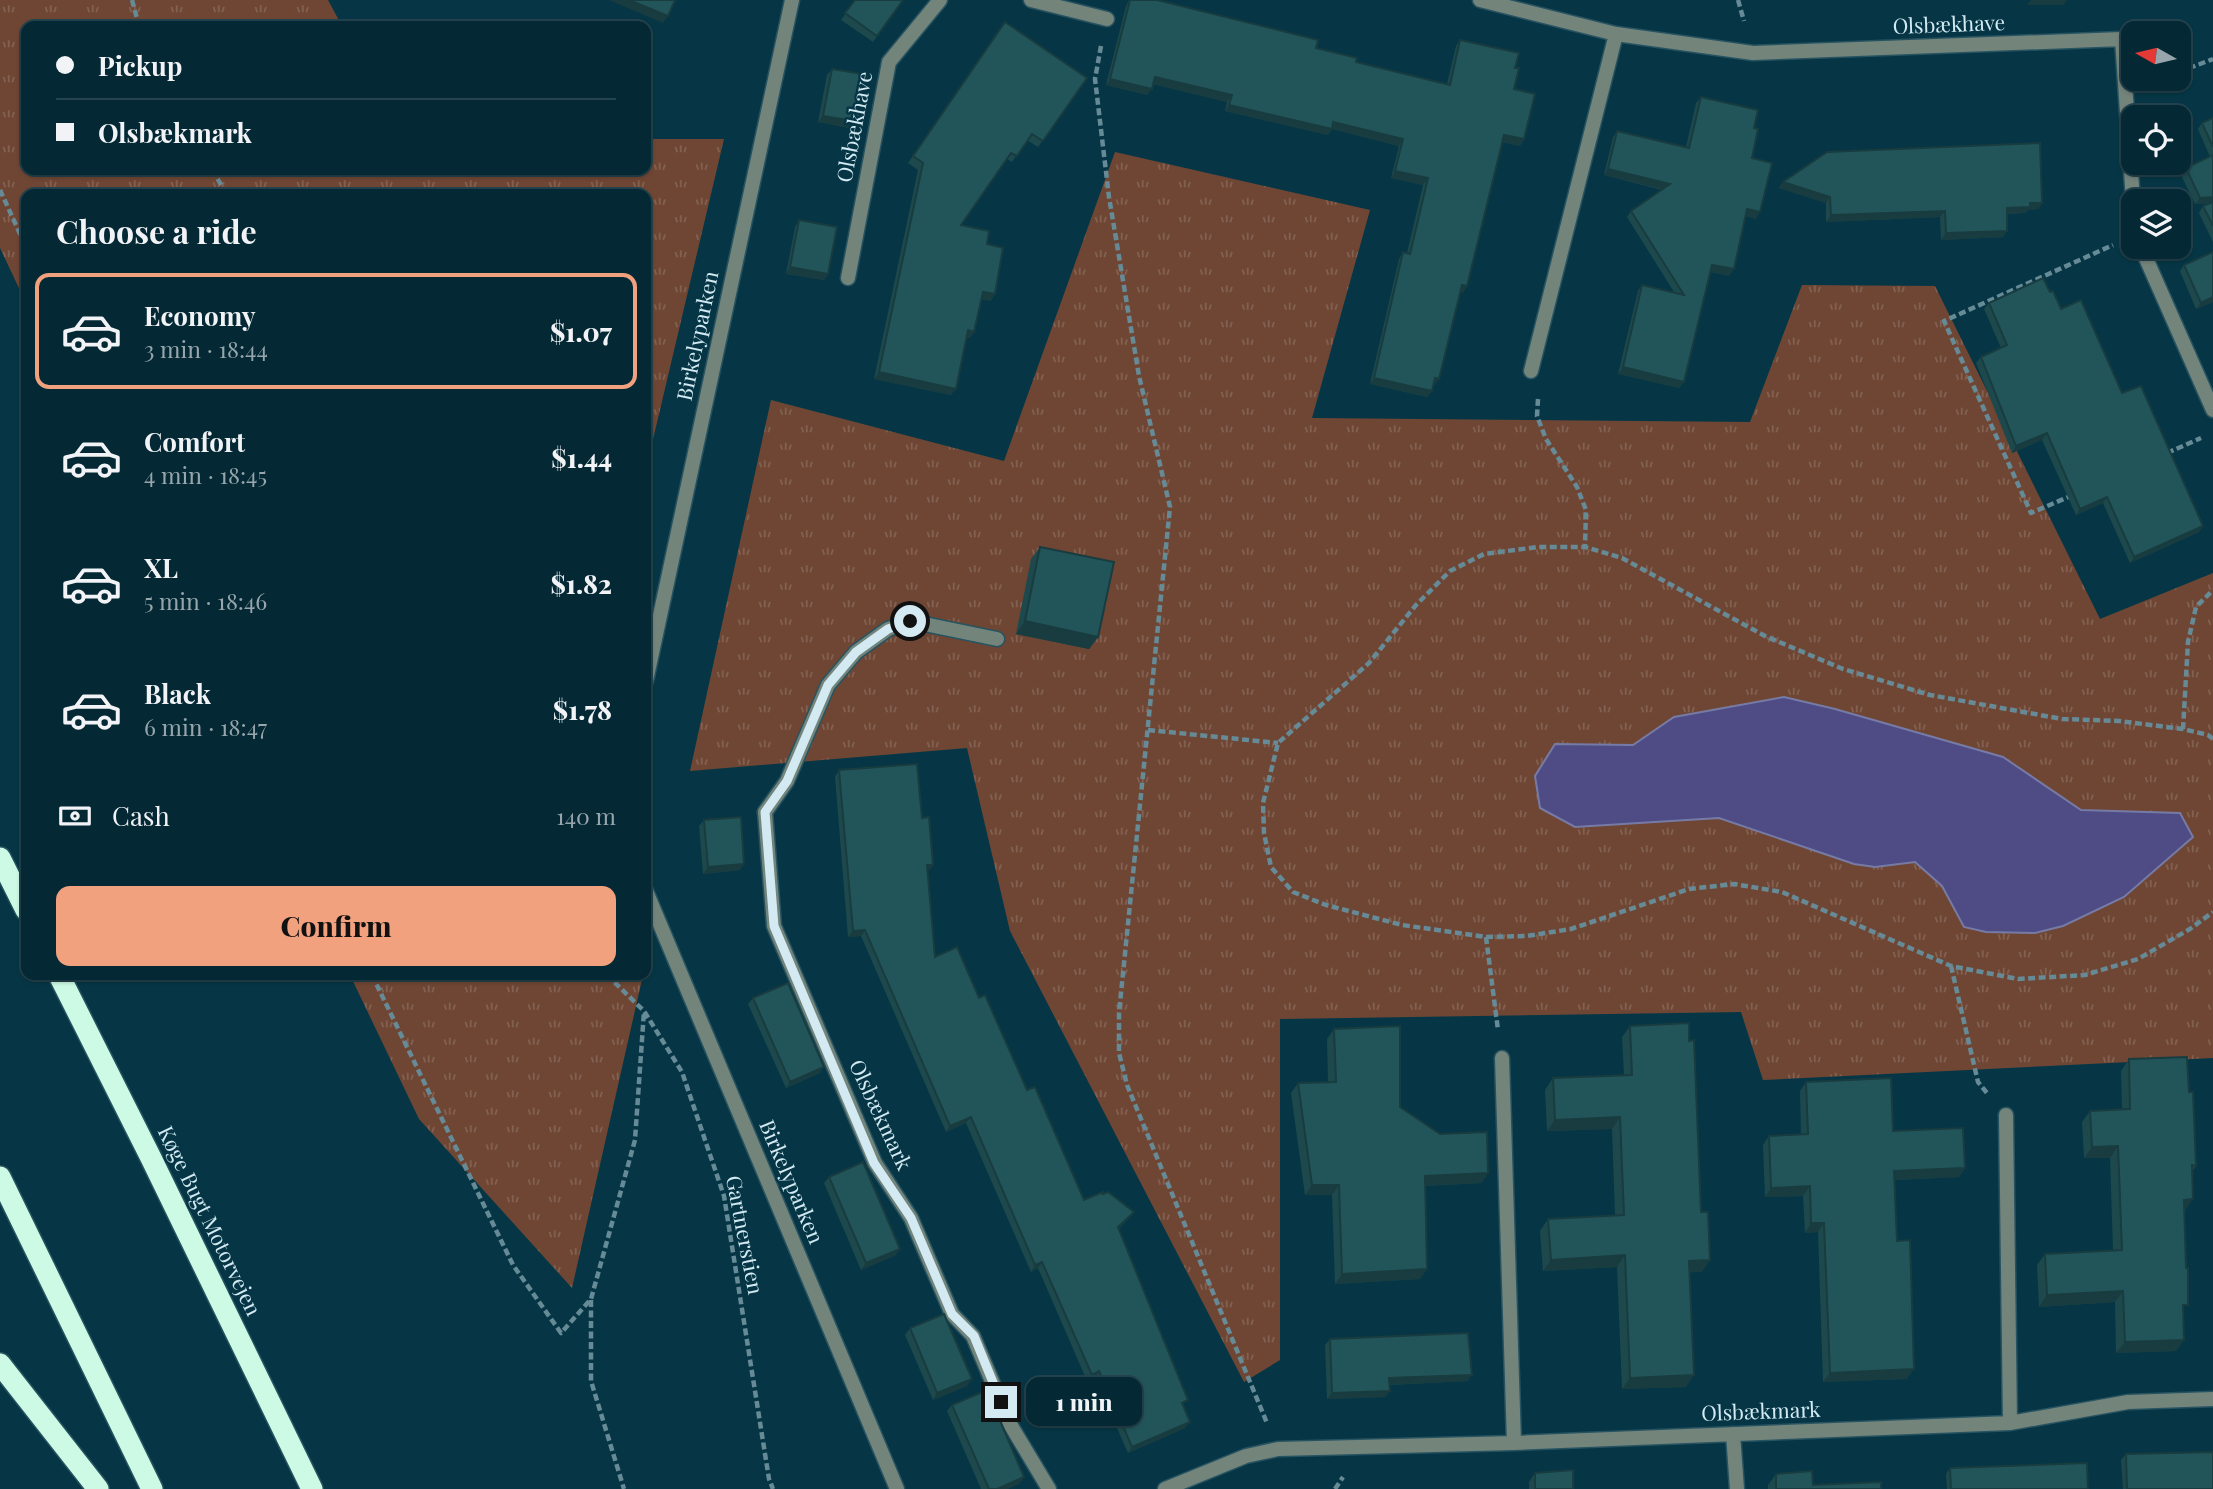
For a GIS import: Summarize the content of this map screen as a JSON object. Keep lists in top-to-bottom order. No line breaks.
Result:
{"streets":{"highway":["Køge Bugt Motorvejen"],"street":["Olsbækhave","Birkelyparken","Olsbækmark"],"path":["Gartnerstien"]},"north":"left","page":{"banner":["Pickup","Olsbækmark"],"heading":"Choose a ride","list":[{"name":"Economy","note":"3 min · 18:44","value":"$1.07"},{"name":"Comfort","note":"4 min · 18:45","value":"$1.44"},{"name":"XL","note":"5 min · 18:46","value":"$1.82"},{"name":"Black","note":"6 min · 18:47","value":"$1.78"}],"pay":["Cash","140 m"],"buttons":"Confirm","bubble":"1 min"}}
